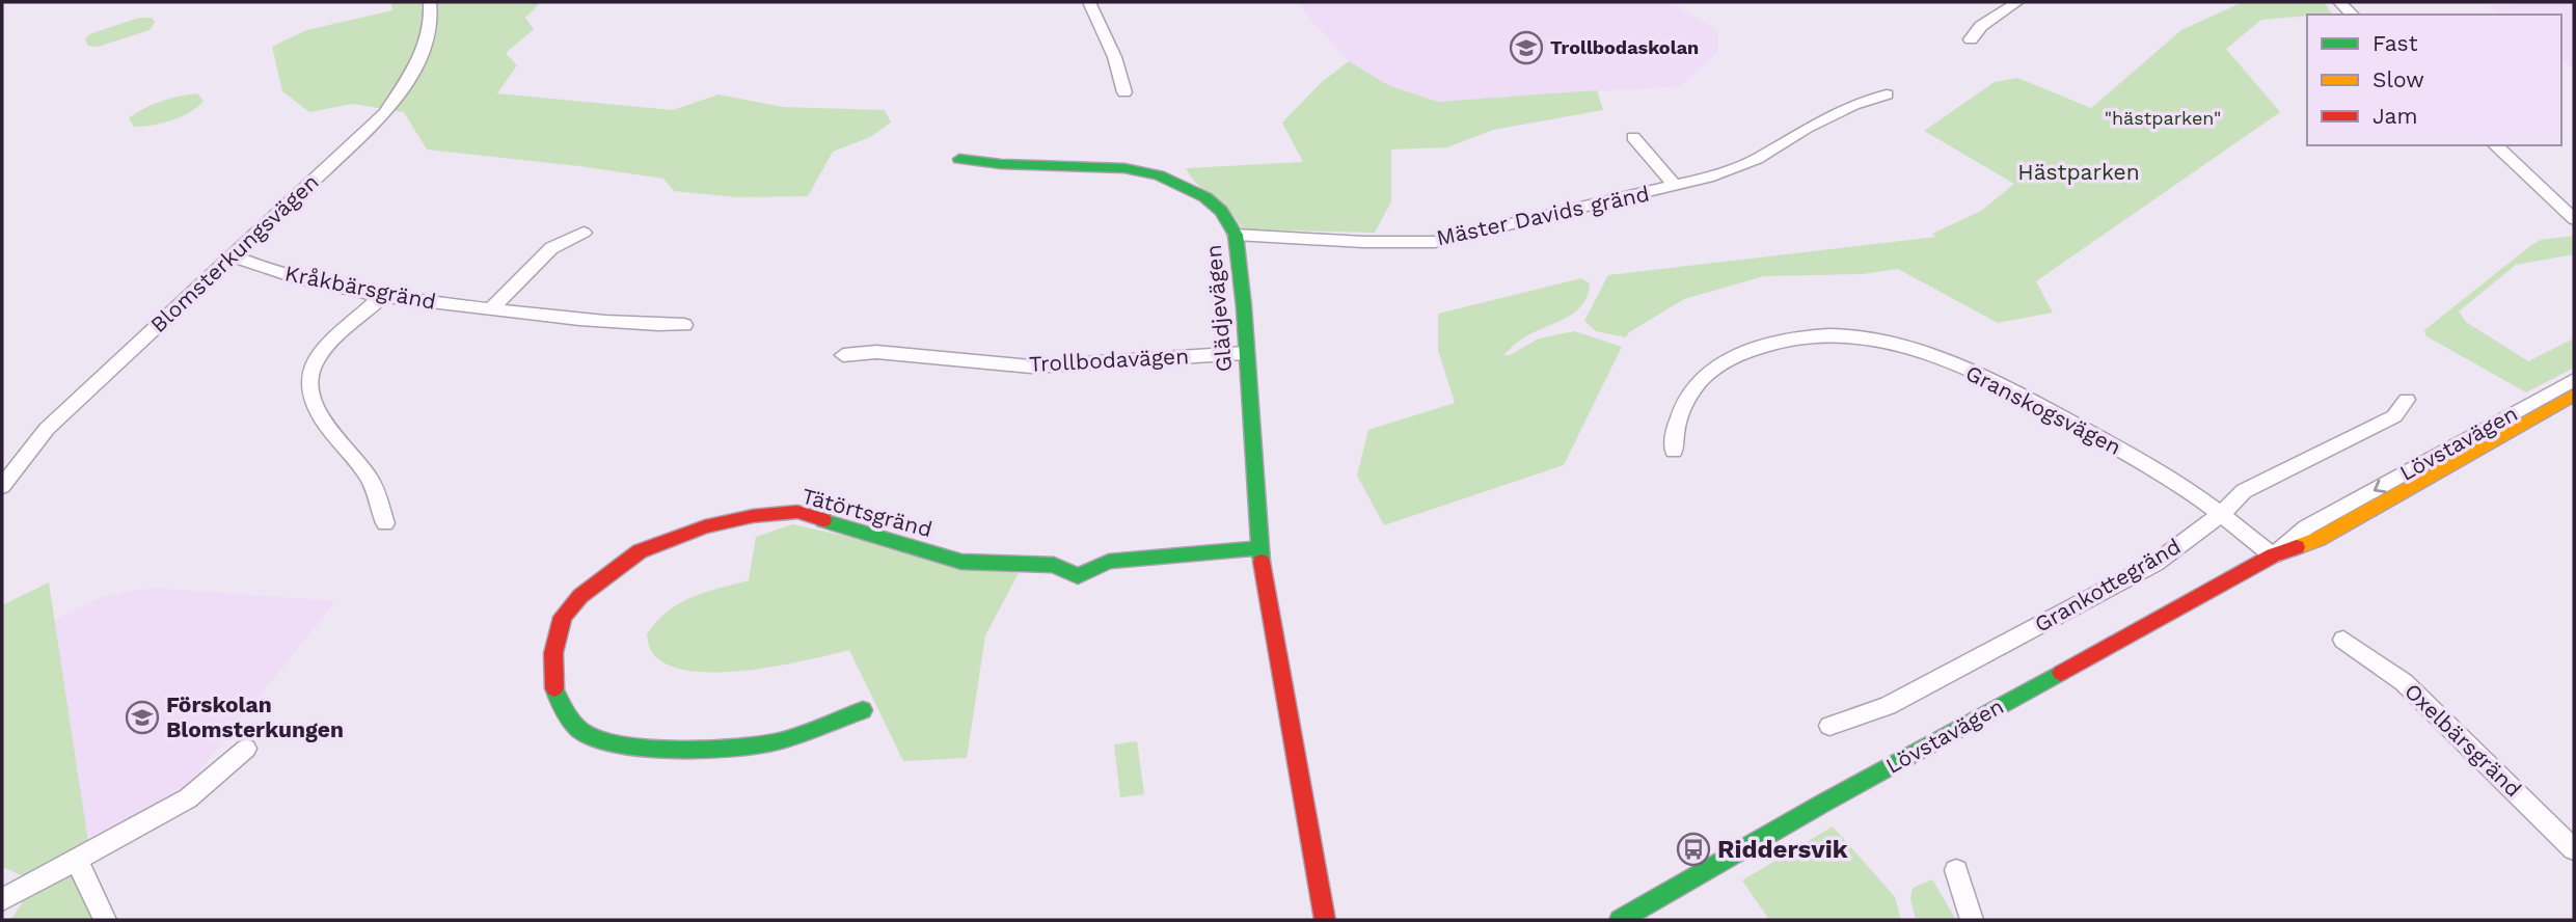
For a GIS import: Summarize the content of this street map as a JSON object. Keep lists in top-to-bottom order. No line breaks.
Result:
{"streets":{"street":["Mäster Davids gränd","Blomsterkungsvägen","Kråkbärsgränd","Glädjevägen","Trollbodavägen","Granskogsvägen","Lövstavägen","Tätörtsgränd","Grankottegränd","Oxelbärsgränd"]},"crossings":[["Mäster Davids gränd","Glädjevägen"],["Blomsterkungsvägen","Kråkbärsgränd"],["Glädjevägen","Trollbodavägen"],["Glädjevägen","Tätörtsgränd"],["Granskogsvägen","Lövstavägen"],["Granskogsvägen","Grankottegränd"]],"parks":["\"hästparken\"","Hästparken"],"places":{"school or university":["Trollbodaskolan","Förskolan Blomsterkungen"],"bus stop":["Riddersvik"]},"legend":["Fast","Slow","Jam"]}
